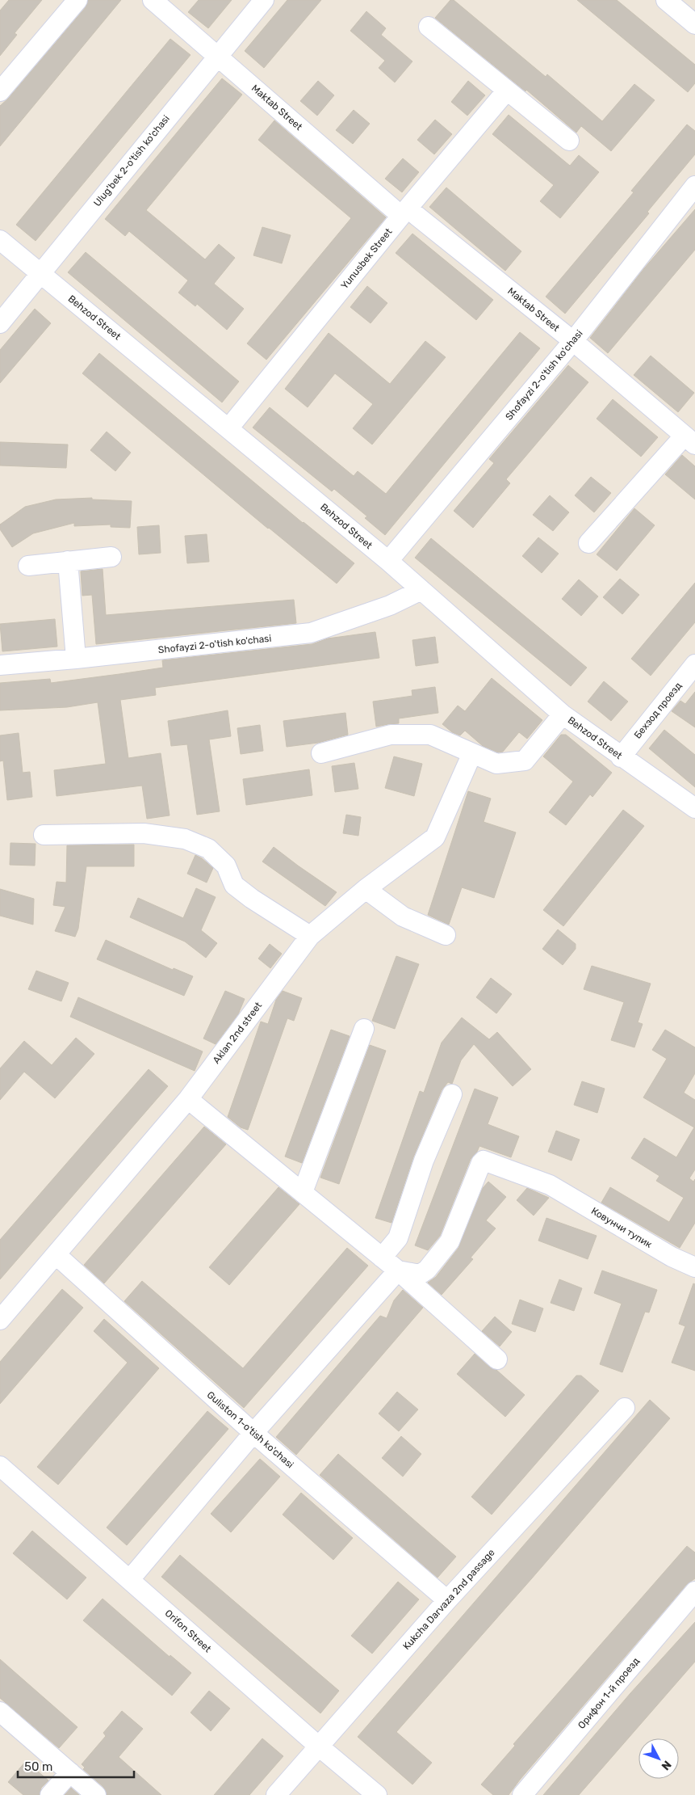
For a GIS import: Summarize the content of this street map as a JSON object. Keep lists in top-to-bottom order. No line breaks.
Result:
{"streets":{"street":["Maktab Street","Ulug'bek 2-o'tish ko'chasi","Yunusbek Street","Behzod Street","Shofayzi 2-o'tish ko'chasi","Бехзод проезд","Аklаn 2nd street","Ковунчи тупик","Guliston 1-o'tish ko'chasi","Kukcha Darvaza 2nd passage","Orifon Street","Орифон 1-й проезд"]},"crossings":[["Maktab Street","Ulug'bek 2-o'tish ko'chasi"],["Maktab Street","Yunusbek Street"],["Maktab Street","Shofayzi 2-o'tish ko'chasi"],["Ulug'bek 2-o'tish ko'chasi","Behzod Street"],["Yunusbek Street","Behzod Street"],["Behzod Street","Shofayzi 2-o'tish ko'chasi"],["Behzod Street","Бехзод проезд"],["Аklаn 2nd street","Guliston 1-o'tish ko'chasi"],["Guliston 1-o'tish ko'chasi","Kukcha Darvaza 2nd passage"],["Kukcha Darvaza 2nd passage","Orifon Street"]],"scale_bar":"50 m","north":"bottom right"}
